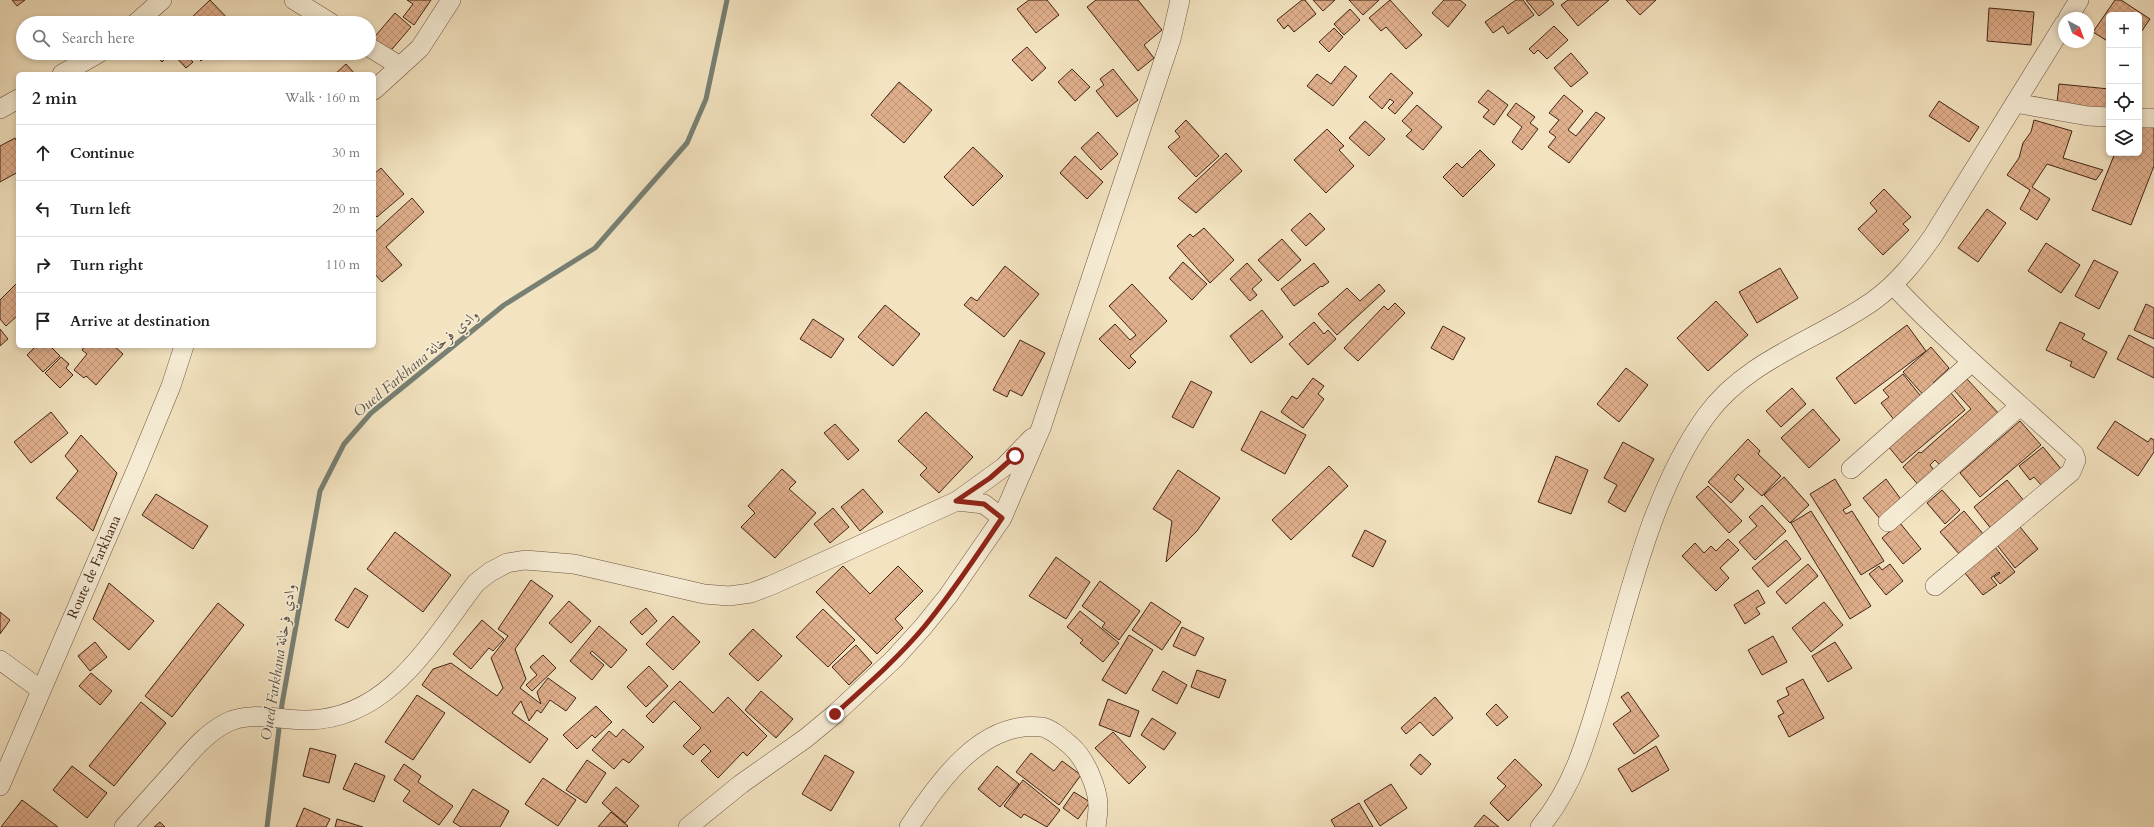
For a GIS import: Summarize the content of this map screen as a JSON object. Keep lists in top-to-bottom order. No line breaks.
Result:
{"streets":{"street":["Route de Farkhana"]},"water":["Oued Farkhana وادي فرخانة"],"north":"bottom right","page":{"map_buttons":["+","−"],"search":"Search here","heading":["2 min","Walk · 160 m"],"list":[["Continue","30 m"],["Turn left","20 m"],["Turn right","110 m"],"Arrive at destination"]}}
